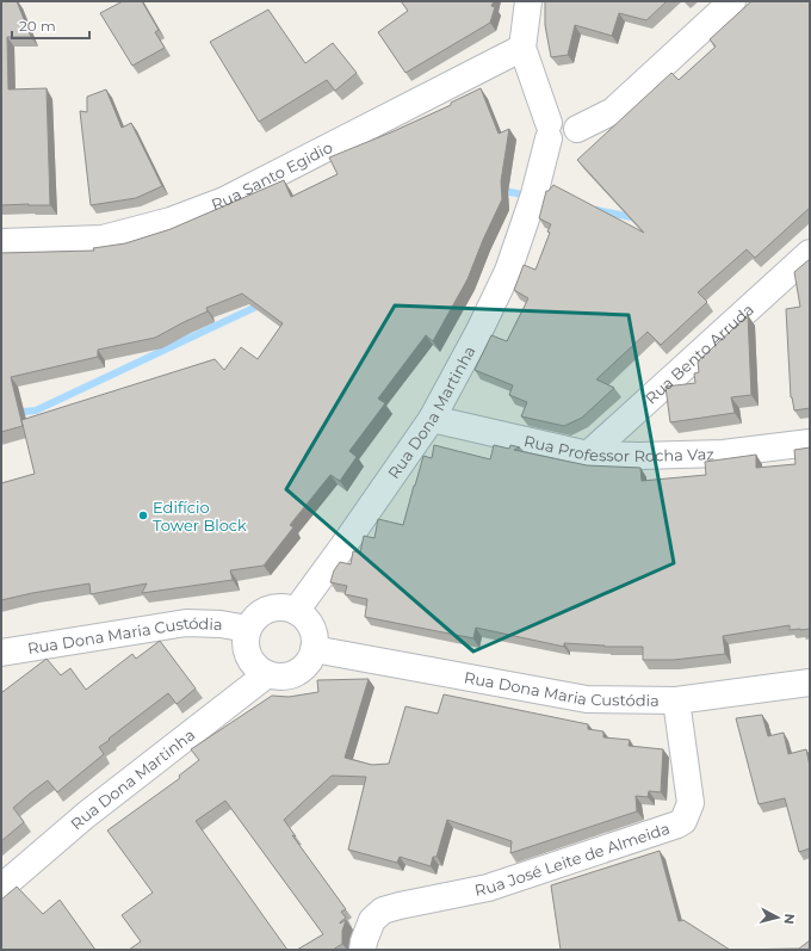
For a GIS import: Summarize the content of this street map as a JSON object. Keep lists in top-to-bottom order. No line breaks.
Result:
{"streets":{"street":["Rua Santo Egidio","Rua Bento Arruda","Rua Dona Martinha","Rua Professor Rocha Vaz","Rua Dona Maria Custódia","Rua José Leite de Almeida"]},"crossings":[["Rua Bento Arruda","Rua Professor Rocha Vaz"],["Rua Dona Martinha","Rua Professor Rocha Vaz"],["Rua Dona Martinha","Rua Dona Maria Custódia"],["Rua Dona Maria Custódia","Rua José Leite de Almeida"]],"places":["Edifício Tower Block"],"scale_bar":"20 m","north":"right"}
